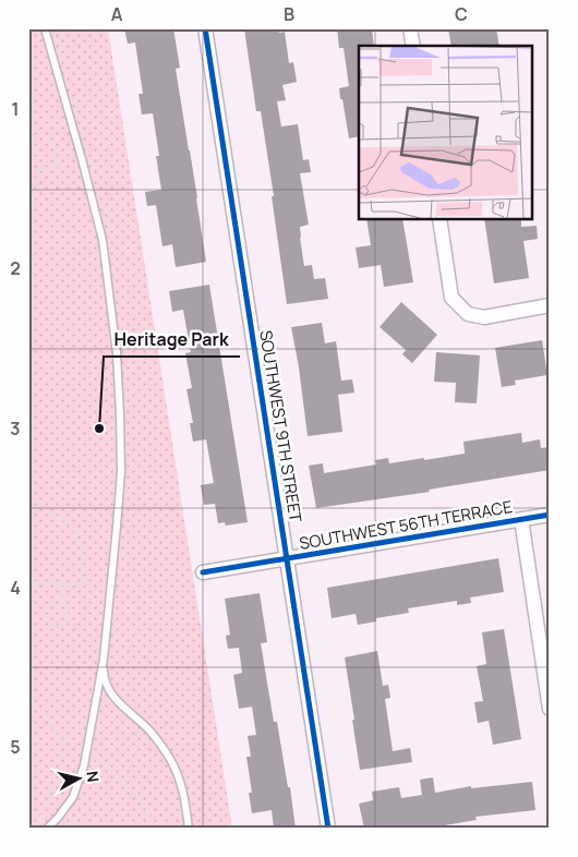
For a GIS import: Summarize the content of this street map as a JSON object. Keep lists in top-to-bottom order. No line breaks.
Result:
{"streets":{"street":["SOUTHWEST 9TH STREET","SOUTHWEST 56TH TERRACE"]},"crossings":[["SOUTHWEST 9TH STREET","SOUTHWEST 56TH TERRACE"]],"places":["Heritage Park"],"north":"right","grid":{"columns":["A","B","C"],"rows":["1","2","3","4","5"]}}
